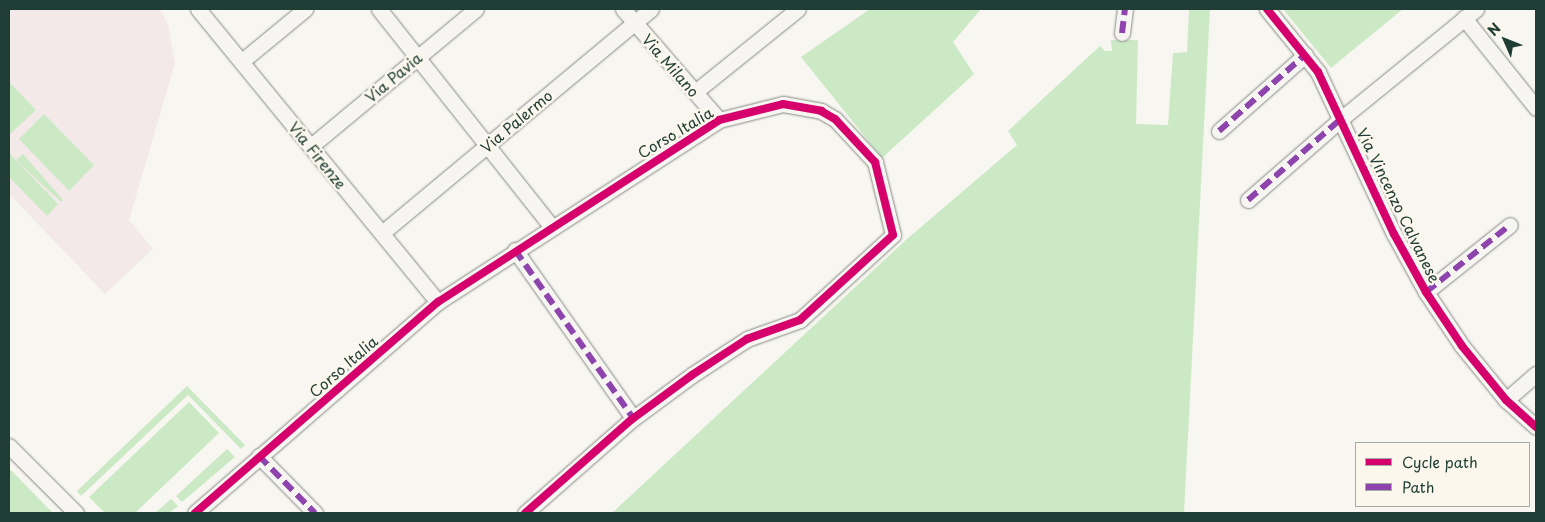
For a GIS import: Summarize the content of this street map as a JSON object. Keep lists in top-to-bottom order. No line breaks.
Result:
{"streets":{"street":["Via Milano","Via Pavia","Via Palermo","Corso Italia","Via Firenze","Via Vincenzo Calvanese"]},"crossings":[["Via Milano","Via Palermo"],["Via Milano","Corso Italia"],["Via Pavia","Via Firenze"],["Via Palermo","Via Firenze"],["Corso Italia","Via Firenze"]],"legend":["Cycle path","Path"],"north":"top left"}
